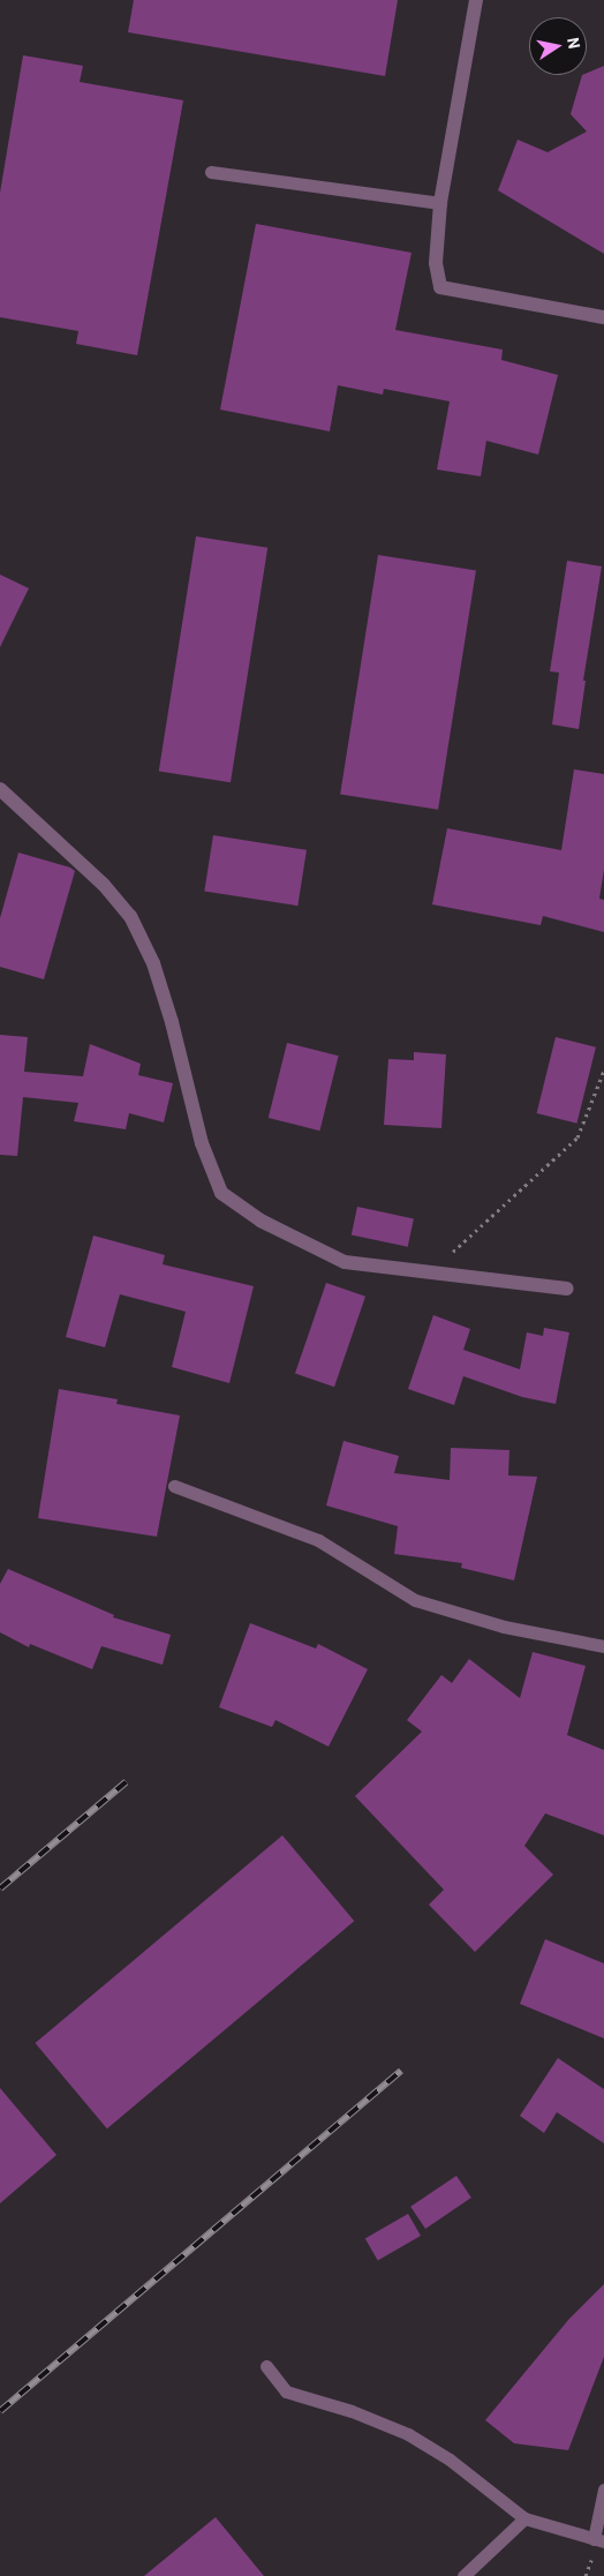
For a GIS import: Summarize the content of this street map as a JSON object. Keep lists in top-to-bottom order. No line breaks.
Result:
{"north":"right"}
